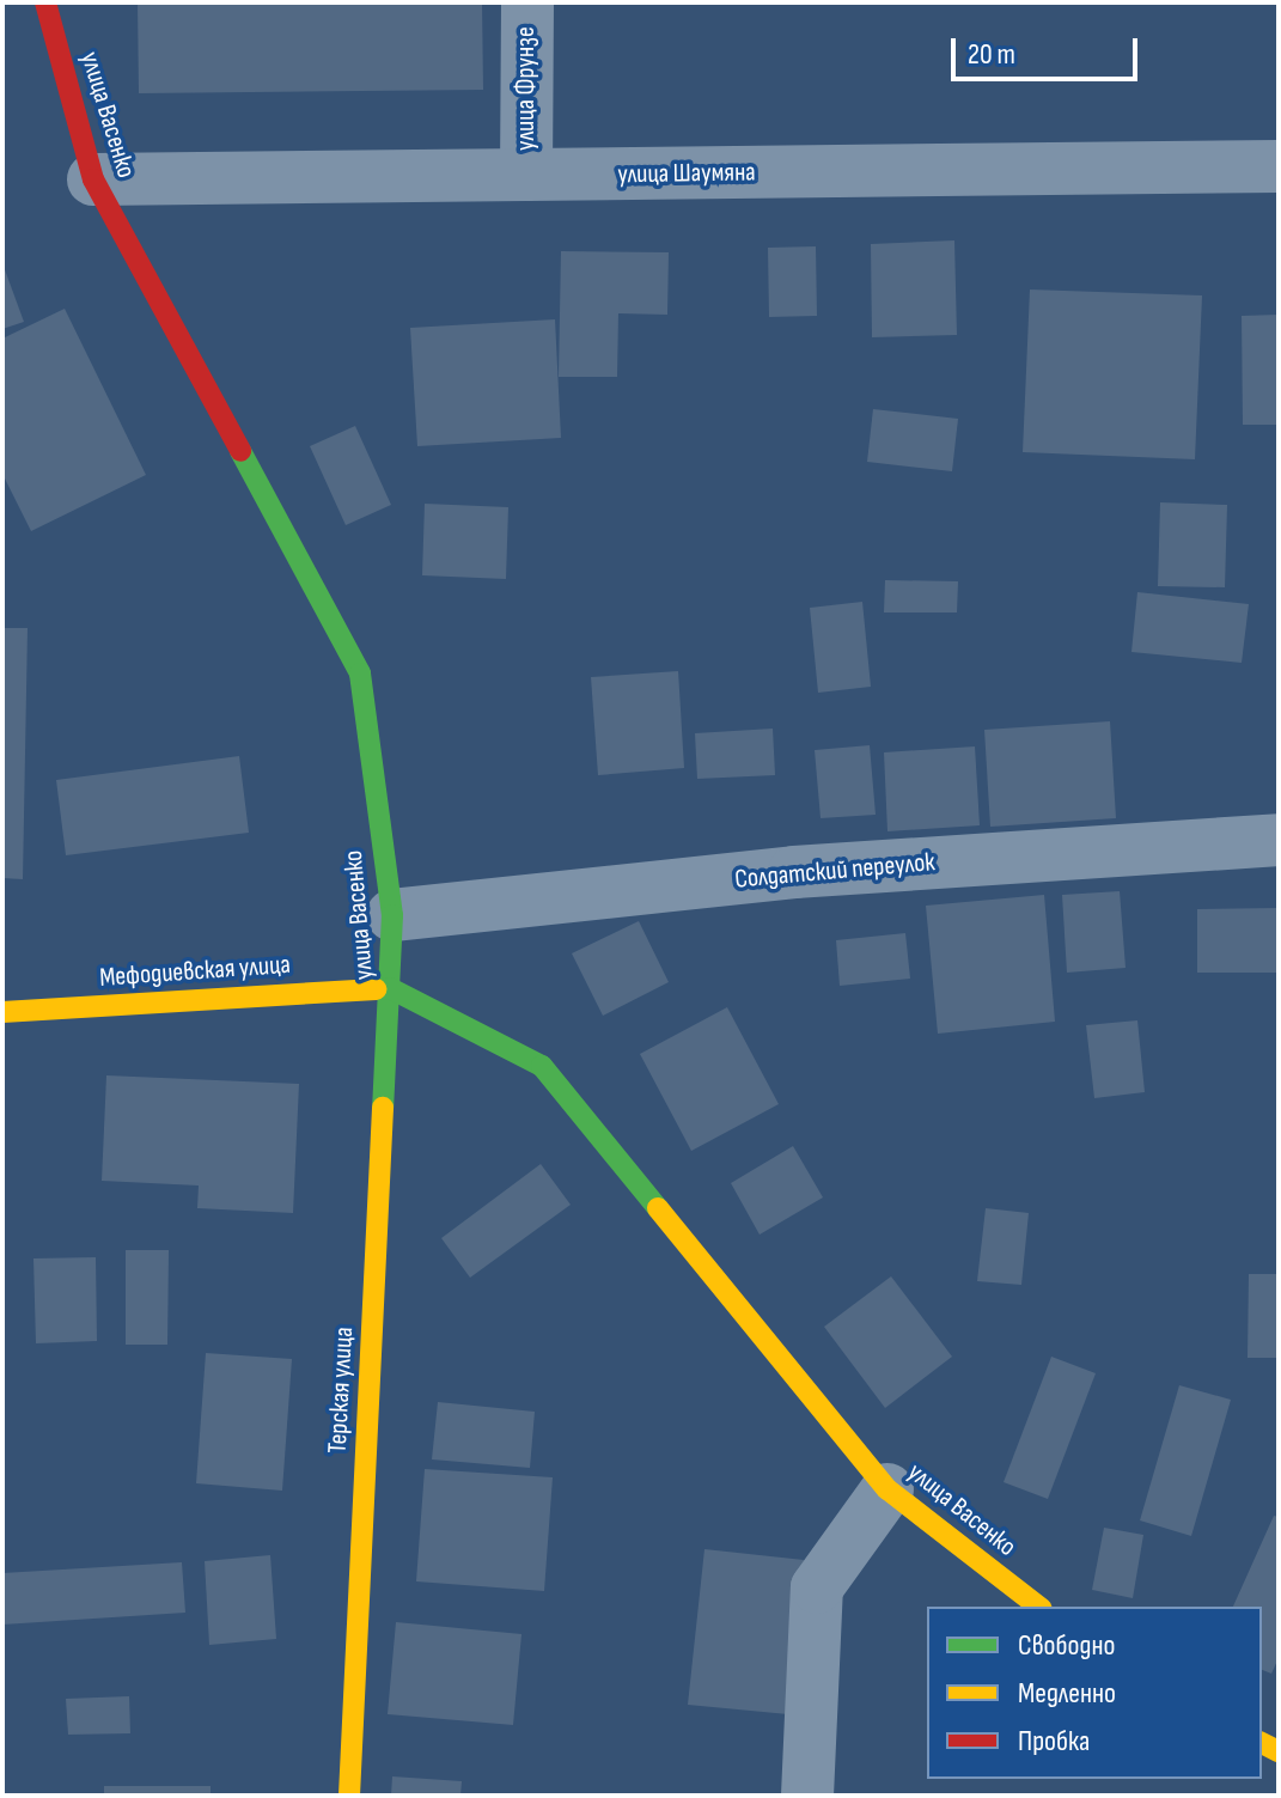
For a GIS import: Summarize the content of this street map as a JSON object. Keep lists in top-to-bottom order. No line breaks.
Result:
{"streets":{"street":["улица Фрунзе","улица Васенко","улица Шаумяна","Солдатский переулок","Мефодиевская улица","Терская улица"]},"crossings":[["улица Фрунзе","улица Шаумяна"],["улица Васенко","улица Шаумяна"],["улица Васенко","Солдатский переулок"],["улица Васенко","Мефодиевская улица"],["улица Васенко","Терская улица"],["Мефодиевская улица","Терская улица"]],"legend":["Свободно","Медленно","Пробка"],"scale_bar":"20 m"}
